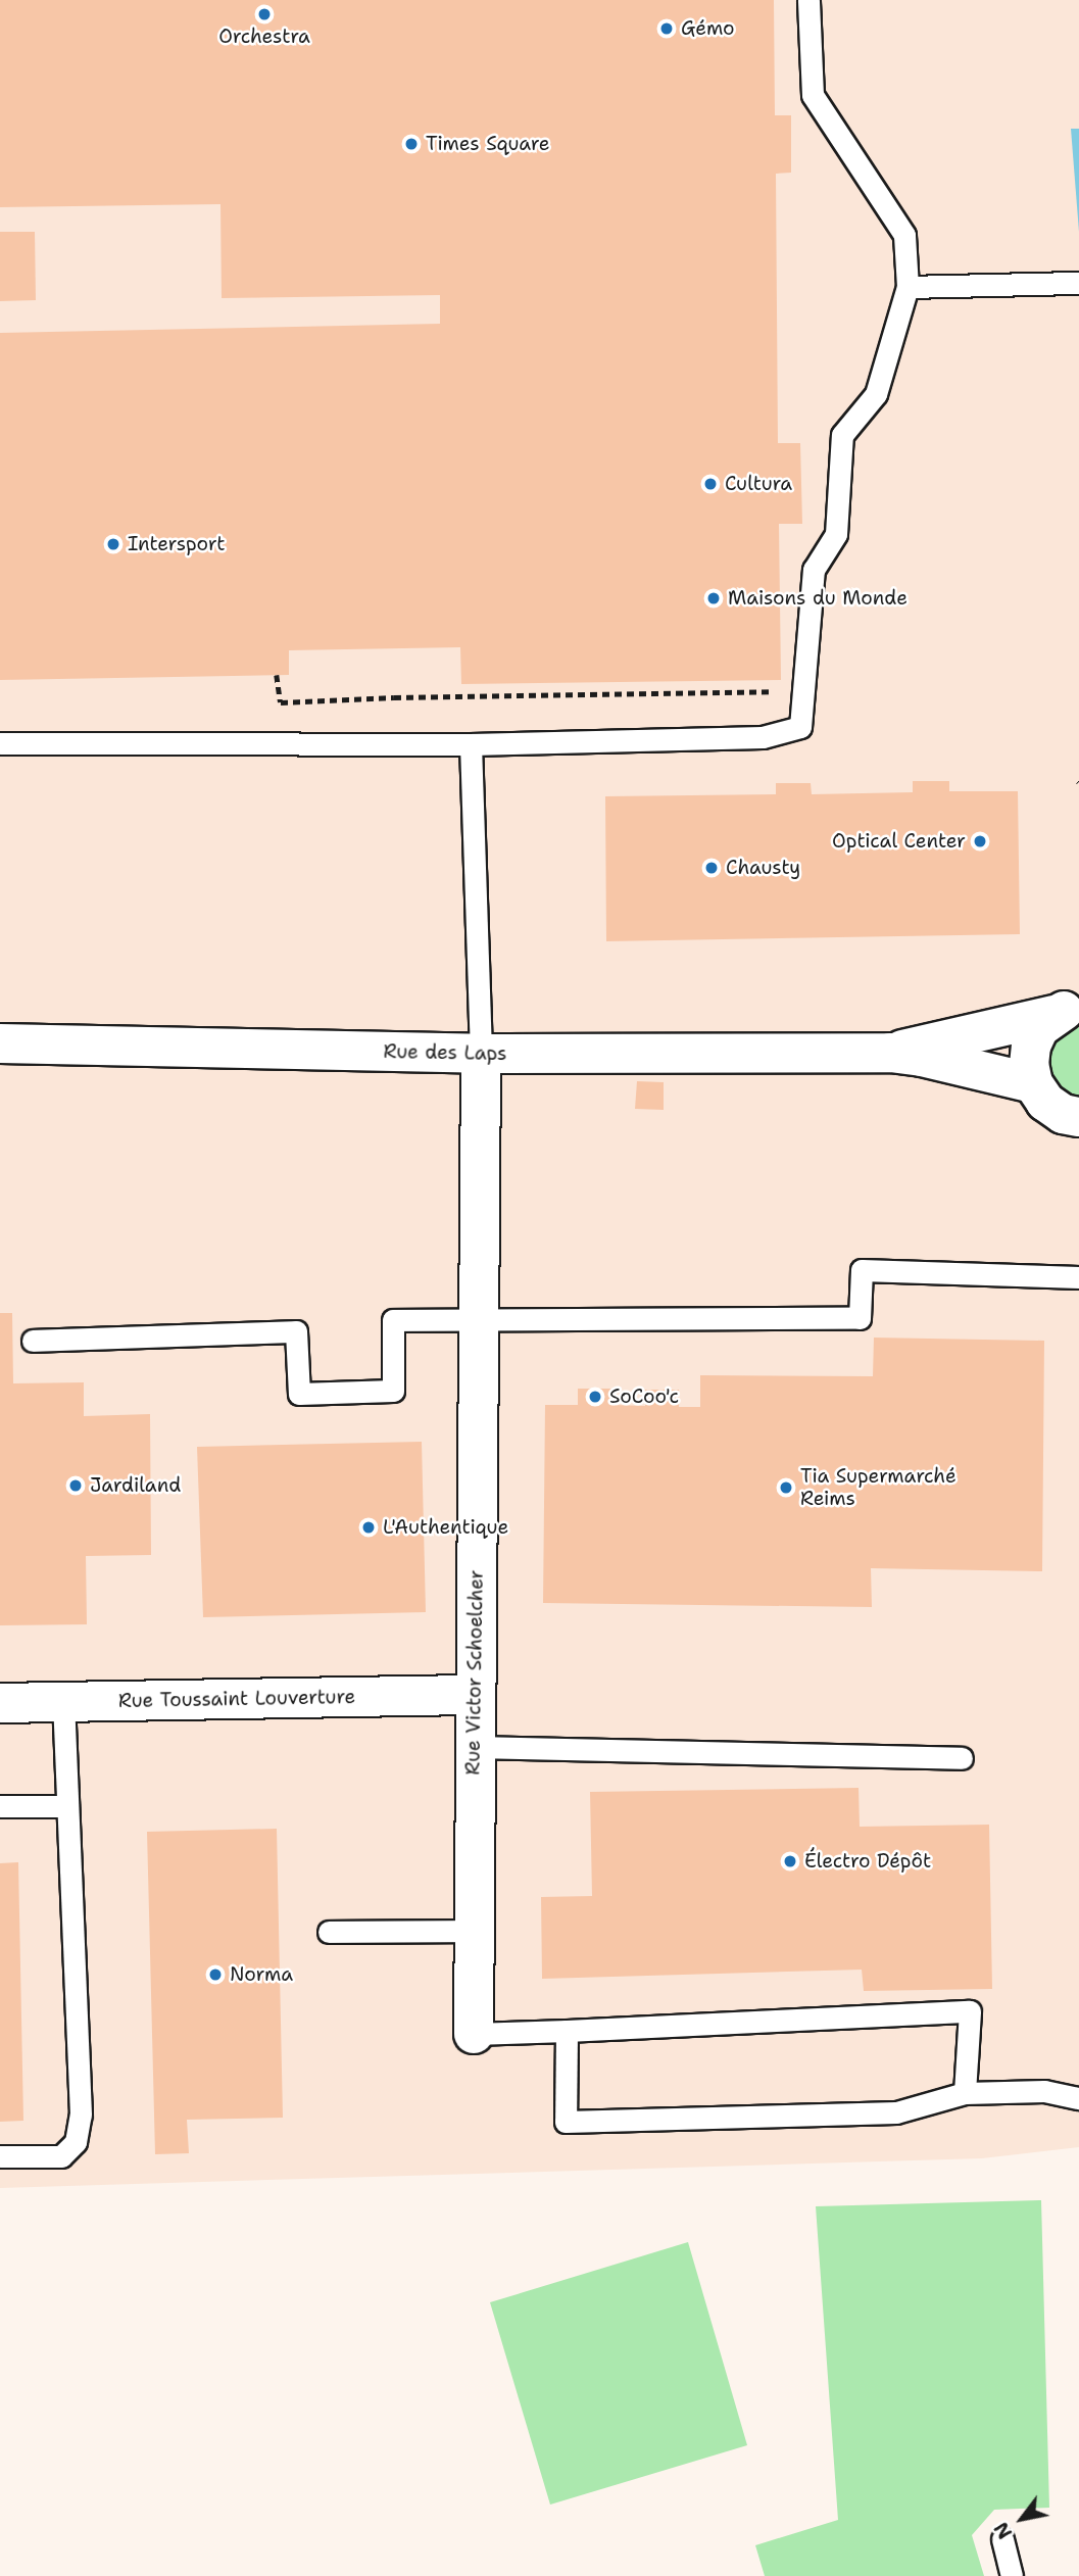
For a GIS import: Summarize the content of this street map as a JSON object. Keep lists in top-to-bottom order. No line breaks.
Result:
{"streets":{"street":["Rue des Laps","Rue Victor Schoelcher","Rue Toussaint Louverture"]},"crossings":[["Rue des Laps","Rue Victor Schoelcher"],["Rue Victor Schoelcher","Rue Toussaint Louverture"]],"places":["Orchestra","Gémo","Times Square","Cultura","Intersport","Maisons du Monde","Optical Center","Chausty","SoCoo'c","Jardiland","Tia Supermarché Reims","L'Authentique","Électro Dépôt","Norma"],"north":"bottom left"}
